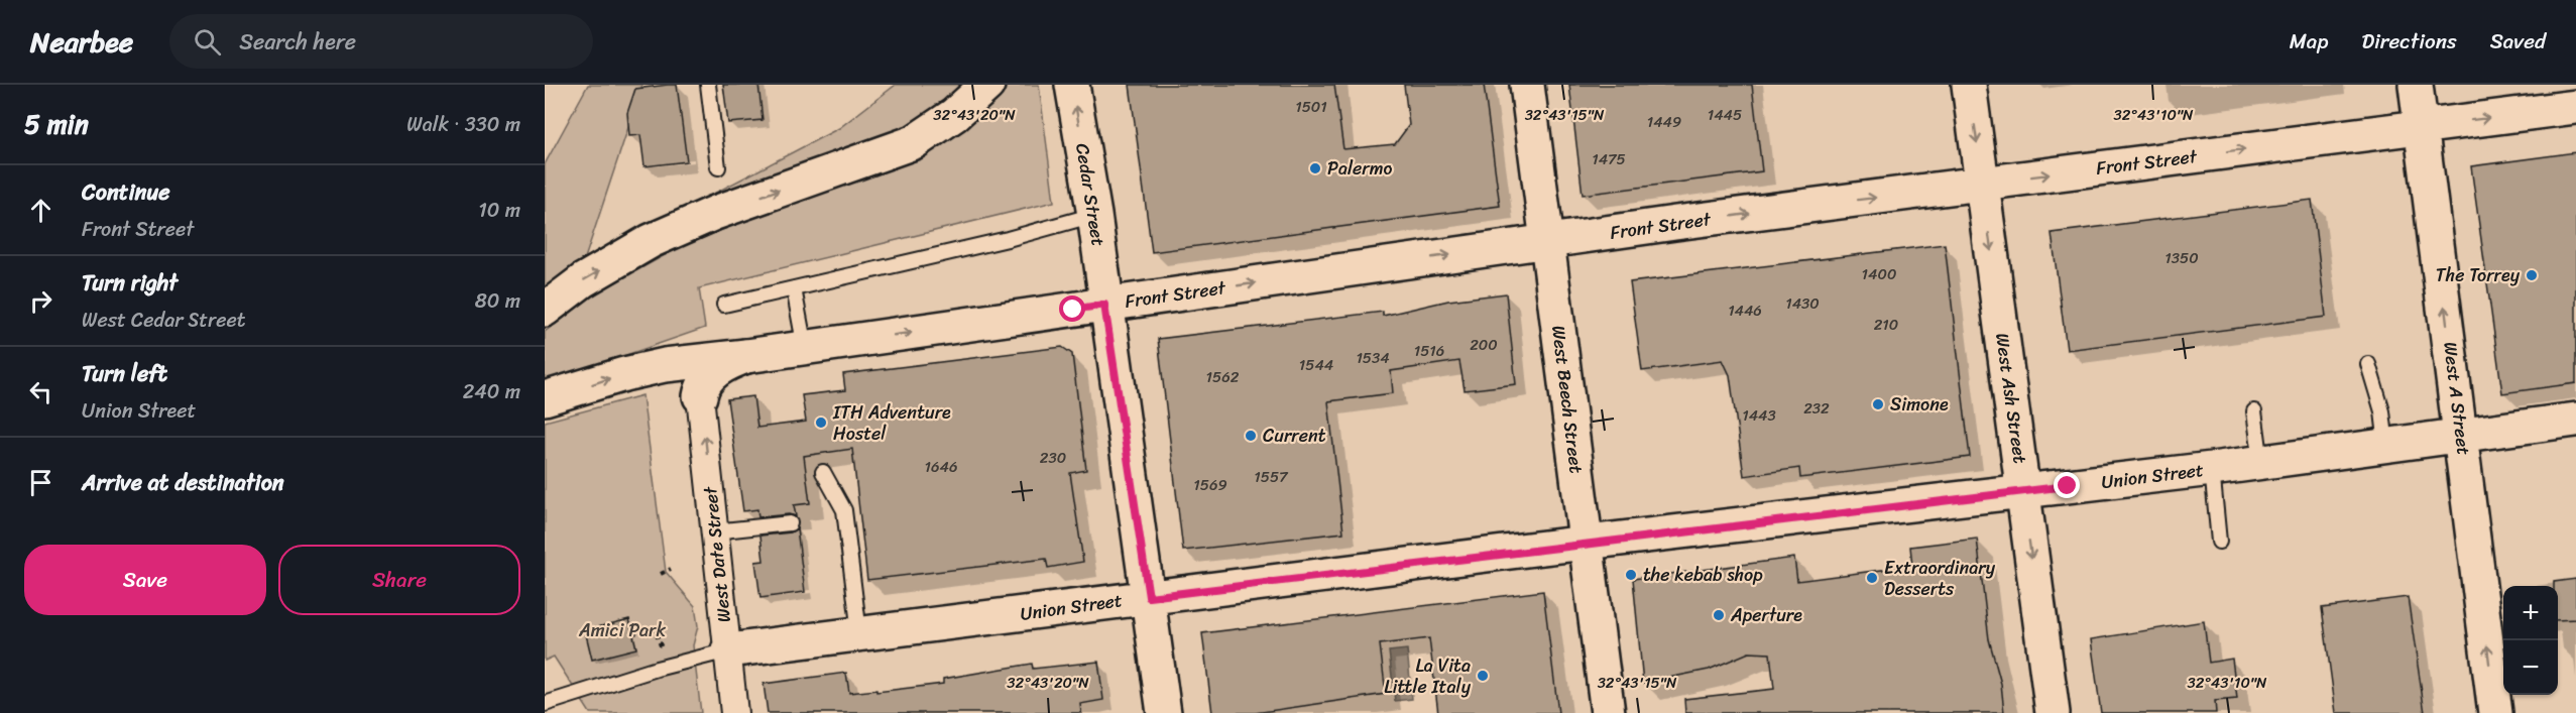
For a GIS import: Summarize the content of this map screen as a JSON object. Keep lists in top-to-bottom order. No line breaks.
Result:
{"streets":{"main road":["Front Street","Cedar Street","West Ash Street","West A Street","West Beech Street","Union Street"],"street":["West Date Street"]},"crossings":[["Front Street","Cedar Street"],["Front Street","West Ash Street"],["Front Street","West A Street"],["Front Street","West Beech Street"],["Cedar Street","Union Street"],["West Ash Street","Union Street"],["West A Street","Union Street"],["West Beech Street","Union Street"],["Union Street","West Date Street"]],"one_way":["Front Street","West Ash Street","West A Street","West Date Street"],"parks":["Amici Park"],"places":["Palermo","The Torrey","Simone","ITH Adventure Hostel","Current","the kebab shop","Extraordinary Desserts","Aperture","La Vita Little Italy"],"house_numbers":["1501","1445","1449","1475","1350","1400","1430","1446","210","200","1516","1534","1544","1562","232","1443","230","1646","1557","1569"],"page":{"header":"Nearbee","search":"Search here","nav":["Map","Directions","Saved"],"heading":["5 min","Walk · 330 m"],"list":[["Continue","Front Street","10 m"],["Turn right","West Cedar Street","80 m"],["Turn left","Union Street","240 m"],"Arrive at destination"],"buttons":["Save","Share"],"map_buttons":["+","−"]},"coordinates":["32°43'20\"N","32°43'15\"N","32°43'10\"N"]}
